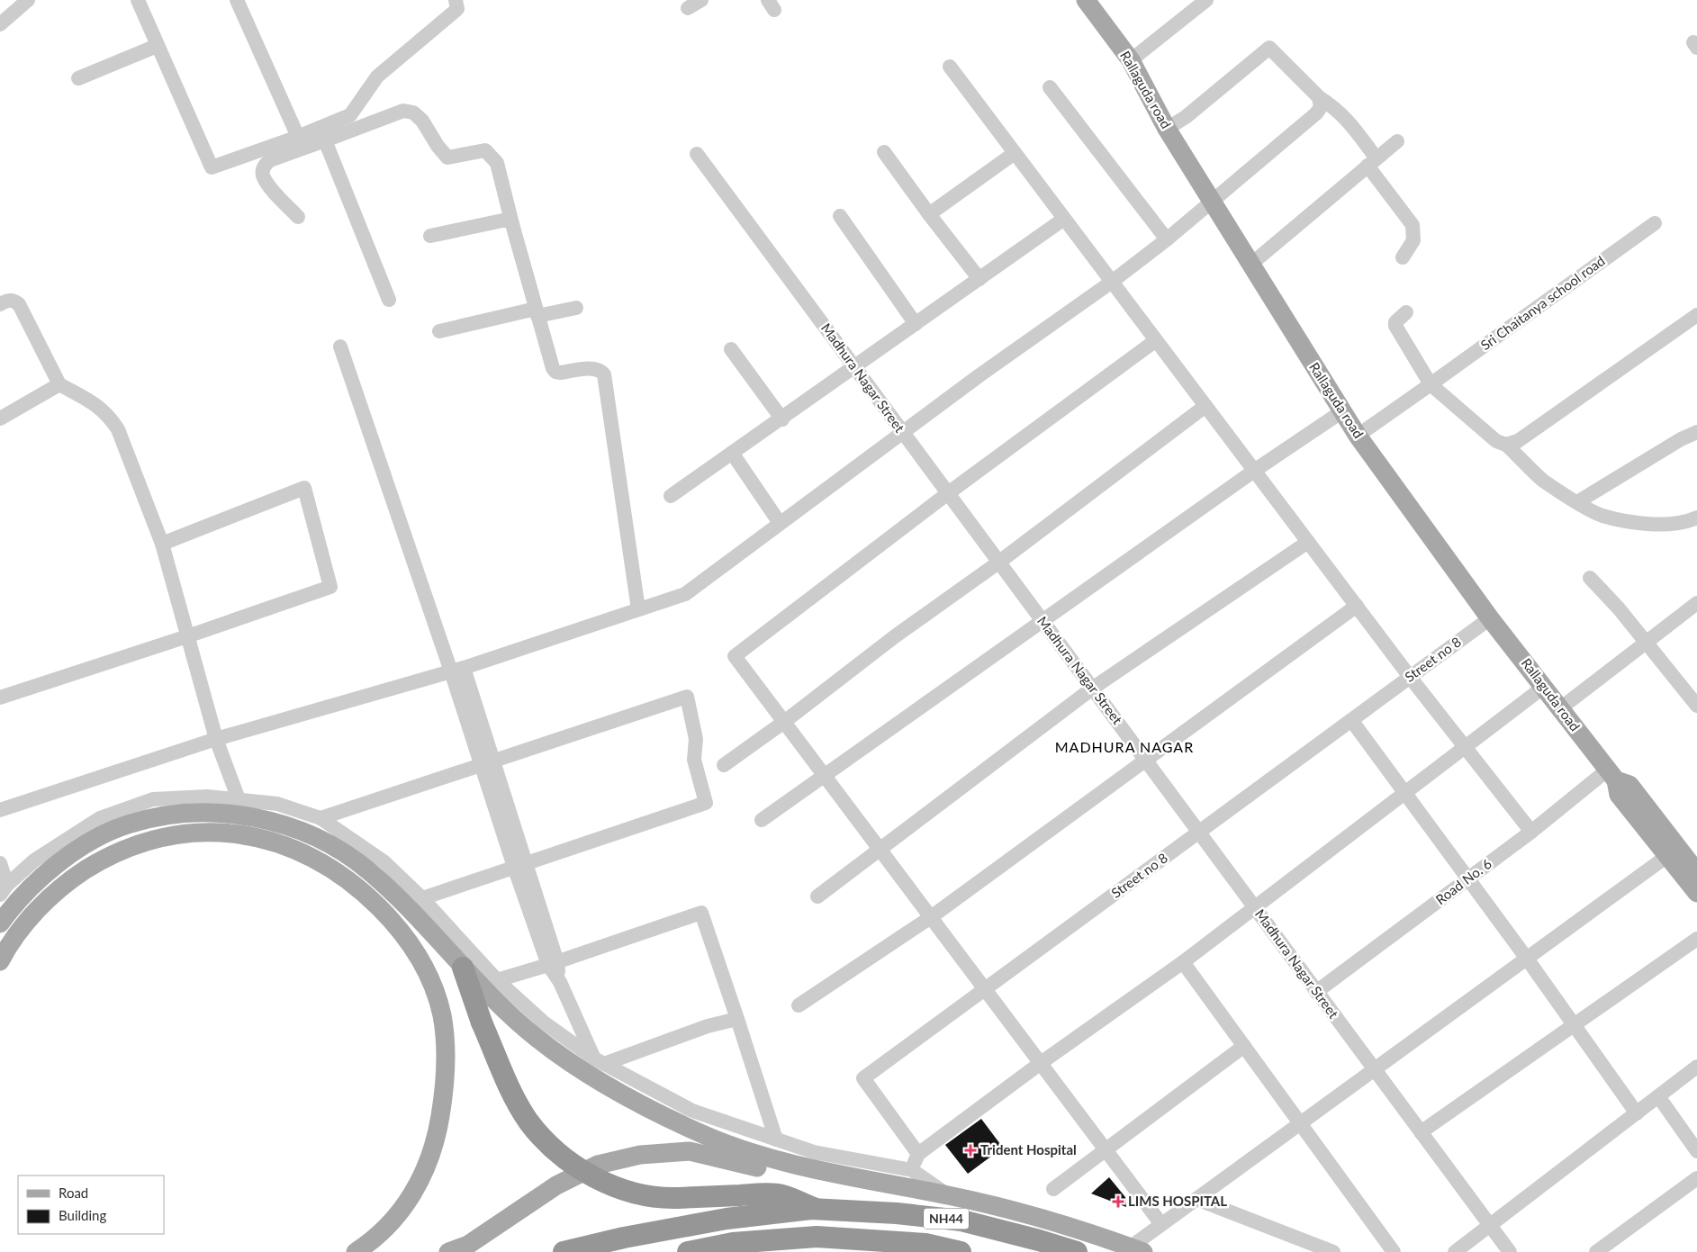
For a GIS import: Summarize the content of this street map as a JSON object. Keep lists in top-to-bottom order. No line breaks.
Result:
{"streets":{"highway":["NH44"],"main road":["Rallaguda road"],"street":["Sri Chaitanya school road","Madhura Nagar Street","Street no 8","Road No. 6"]},"crossings":[["Rallaguda road","Sri Chaitanya school road"],["Rallaguda road","Street no 8"],["Rallaguda road","Road No. 6"],["Madhura Nagar Street","Street no 8"],["Madhura Nagar Street","Road No. 6"]],"districts":["MADHURA NAGAR"],"places":{"health":["Trident Hospital","LIMS HOSPITAL"]},"legend":["Road","Building"]}
